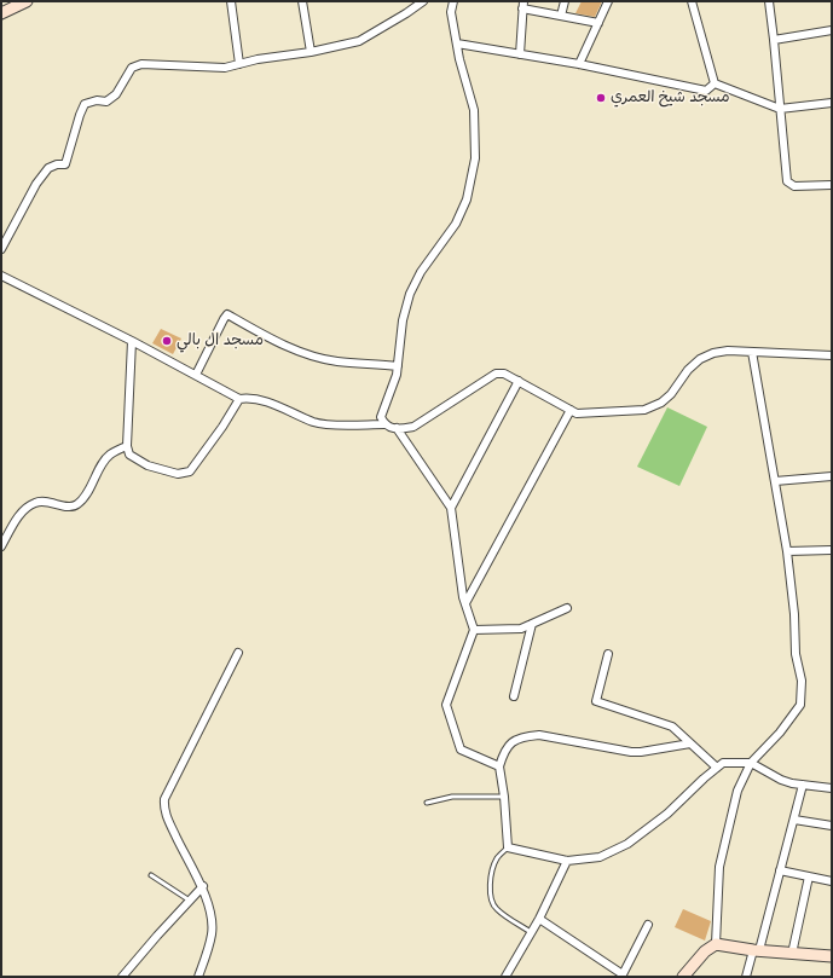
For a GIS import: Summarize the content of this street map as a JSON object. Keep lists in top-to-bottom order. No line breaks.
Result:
{"places":["مسجد شيخ العمري","مسجد ال بالي"]}
